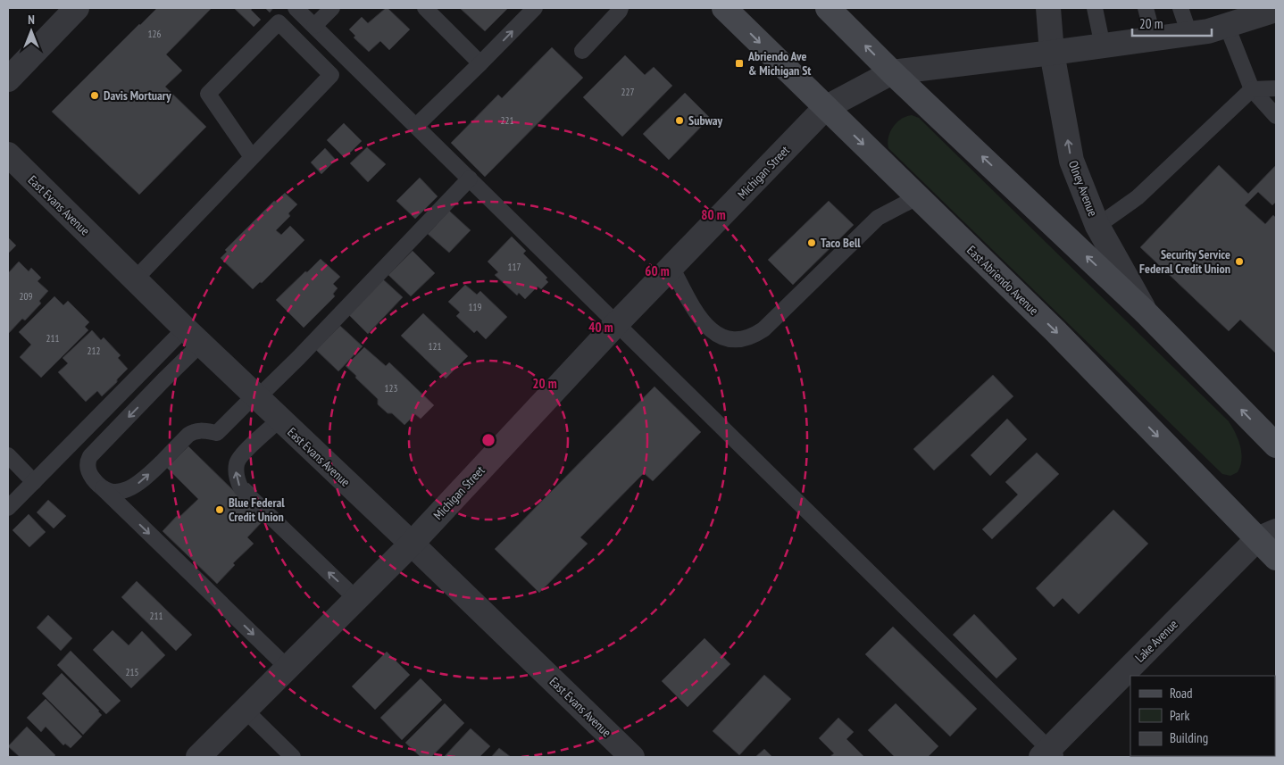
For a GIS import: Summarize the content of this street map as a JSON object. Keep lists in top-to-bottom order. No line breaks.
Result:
{"streets":{"main road":["East Abriendo Avenue"],"street":["Michigan Street","Olney Avenue","East Evans Avenue","Lake Avenue"]},"crossings":[["Michigan Street","East Evans Avenue"],["Michigan Street","East Abriendo Avenue"],["East Abriendo Avenue","Lake Avenue"]],"one_way":["Olney Avenue"],"places":{"transit":["Abriendo Ave & Michigan St"],"other":["Davis Mortuary","Subway","Taco Bell","Security Service Federal Credit Union","Blue Federal Credit Union"]},"house_numbers":["126","227","221","117","209","119","211","121","212","123","211","215"],"legend":["Road","Park","Building"],"scale_bar":"20 m","north":"top","rings":["80 m","60 m","40 m","20 m"]}
